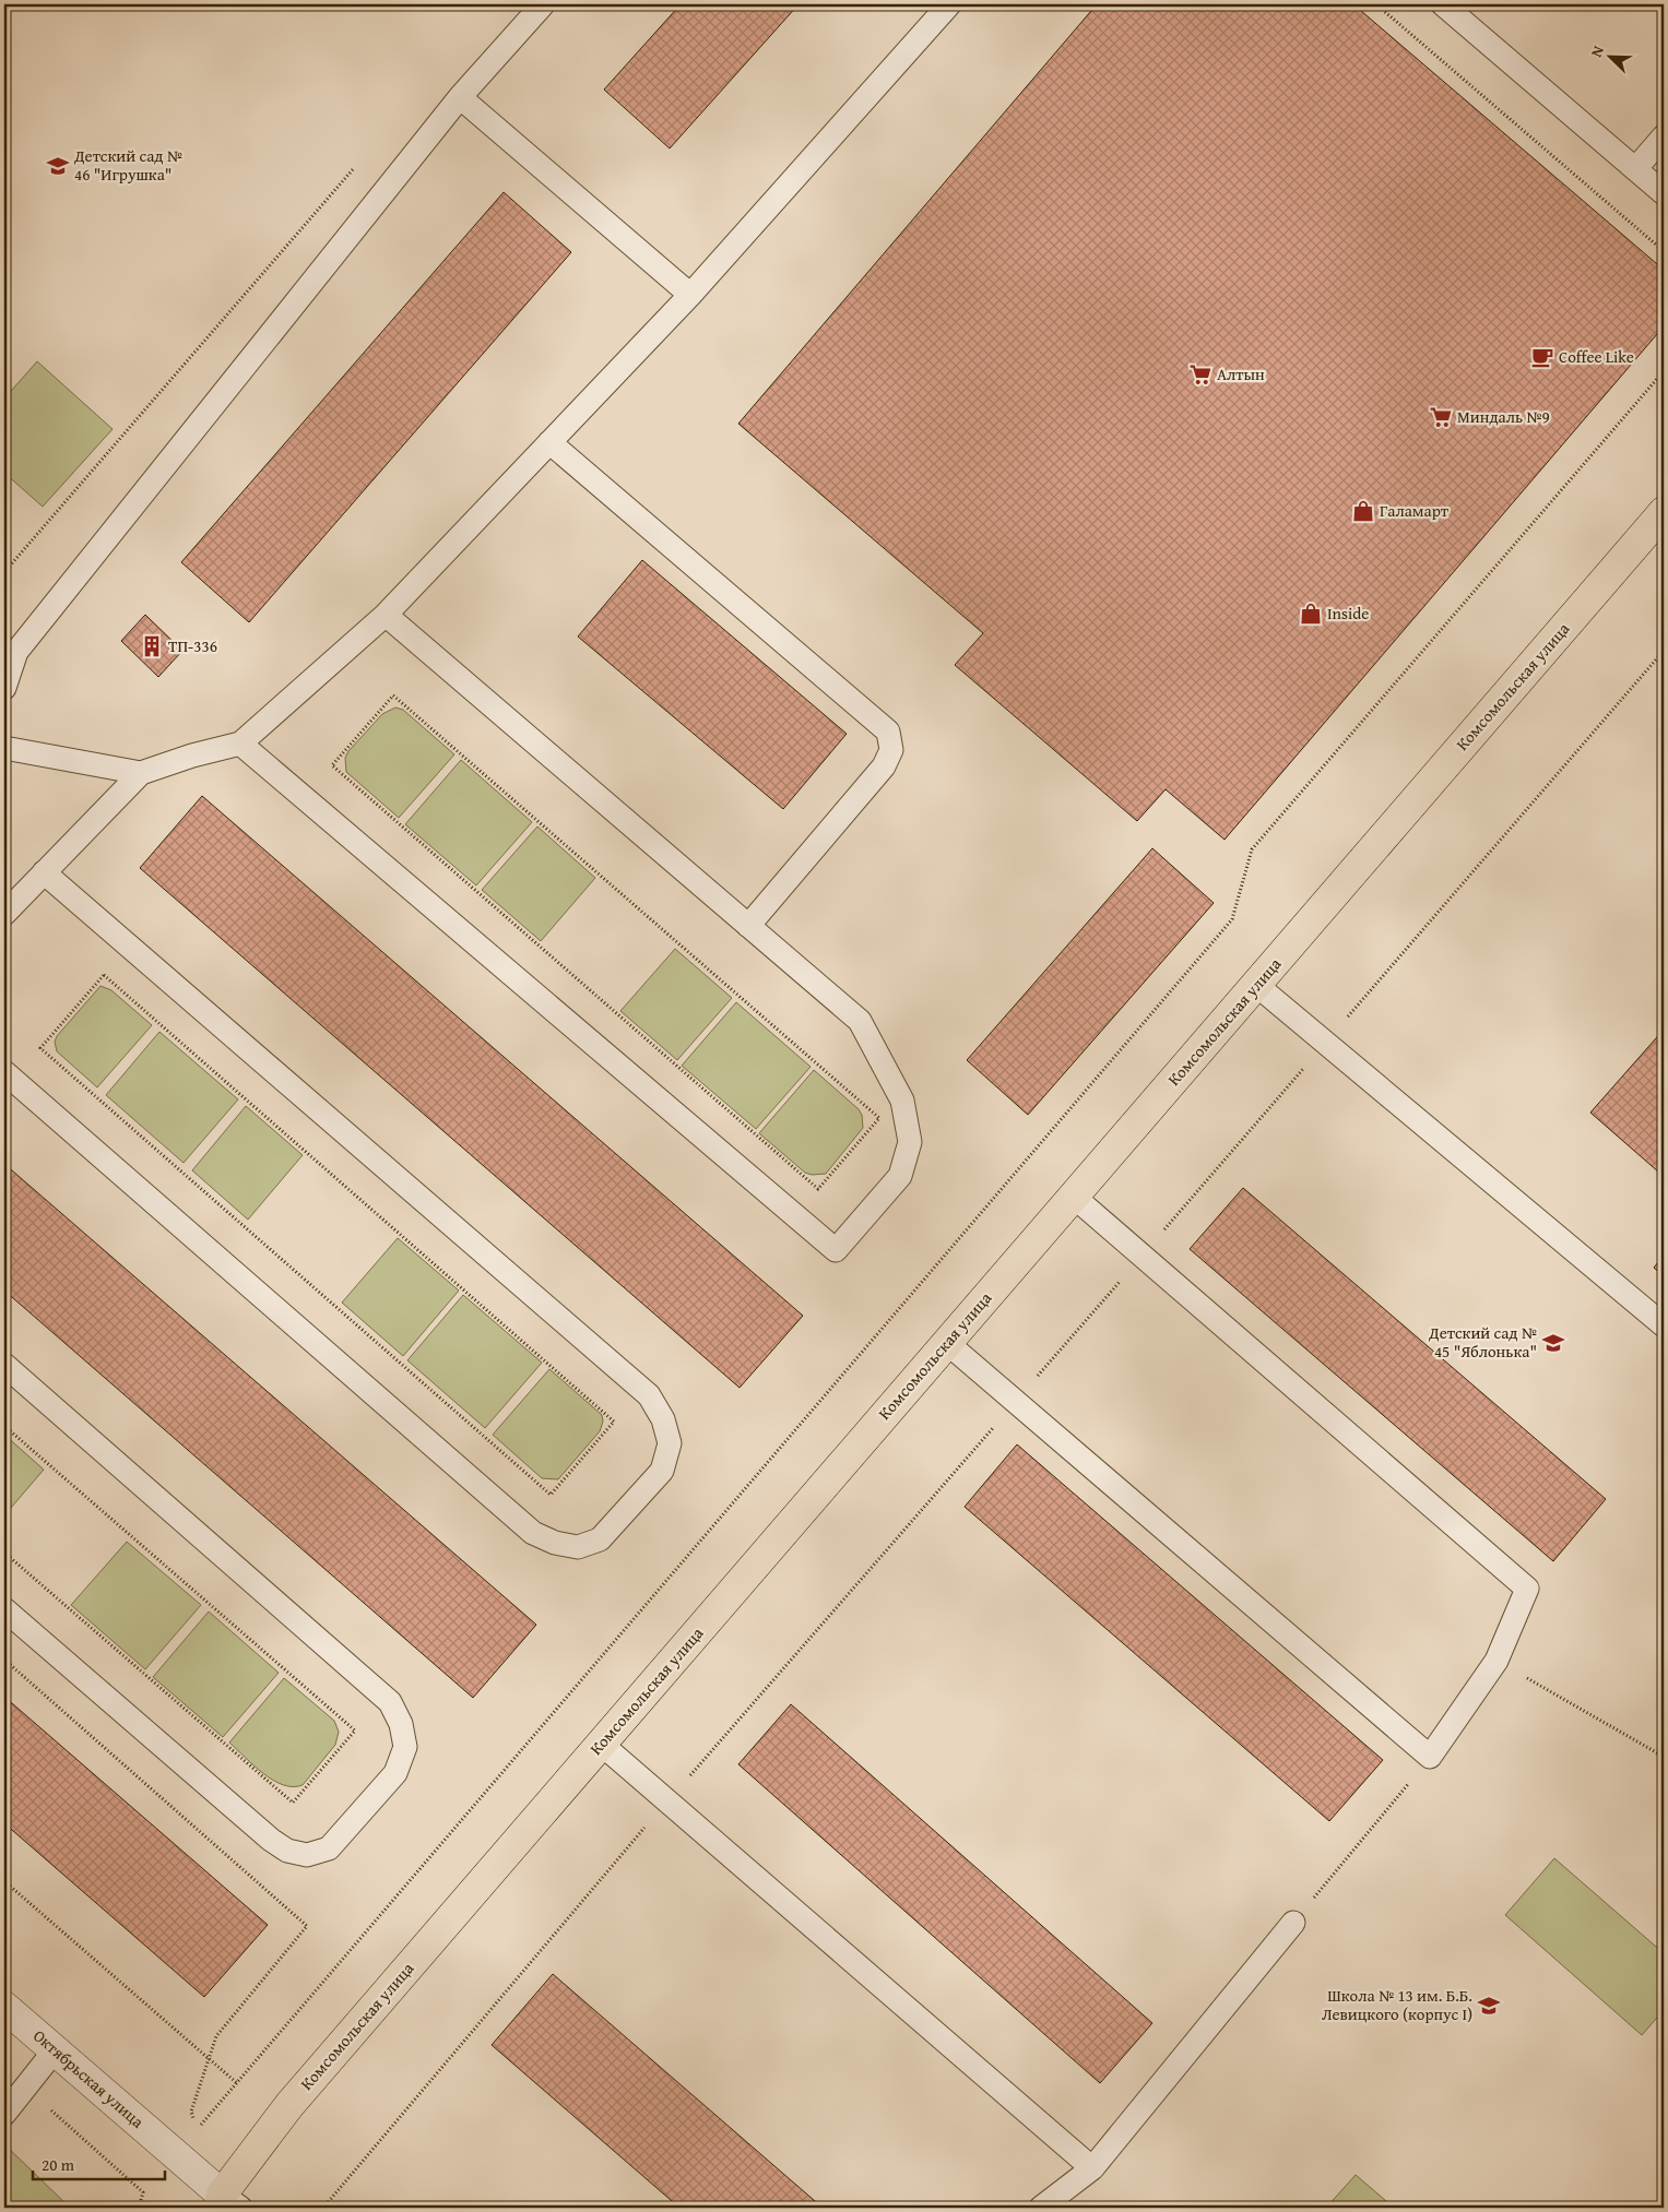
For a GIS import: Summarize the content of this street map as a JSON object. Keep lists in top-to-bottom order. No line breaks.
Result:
{"streets":{"main road":["Комсомольская улица"],"street":["Октябрьская улица"]},"crossings":[["Комсомольская улица","Октябрьская улица"]],"places":{"school or university":["Детский сад № 46 \"Игрушка\"","Детский сад № 45 \"Яблонька\"","Школа № 13 им. Б.Б. Левицкого (корпус I)"],"cafe":["Coffee Like"],"supermarket":["Алтын","Миндаль №9"],"shop":["Галамарт","Inside"],"building":["ТП-336"]},"scale_bar":"20 m","north":"top left"}
